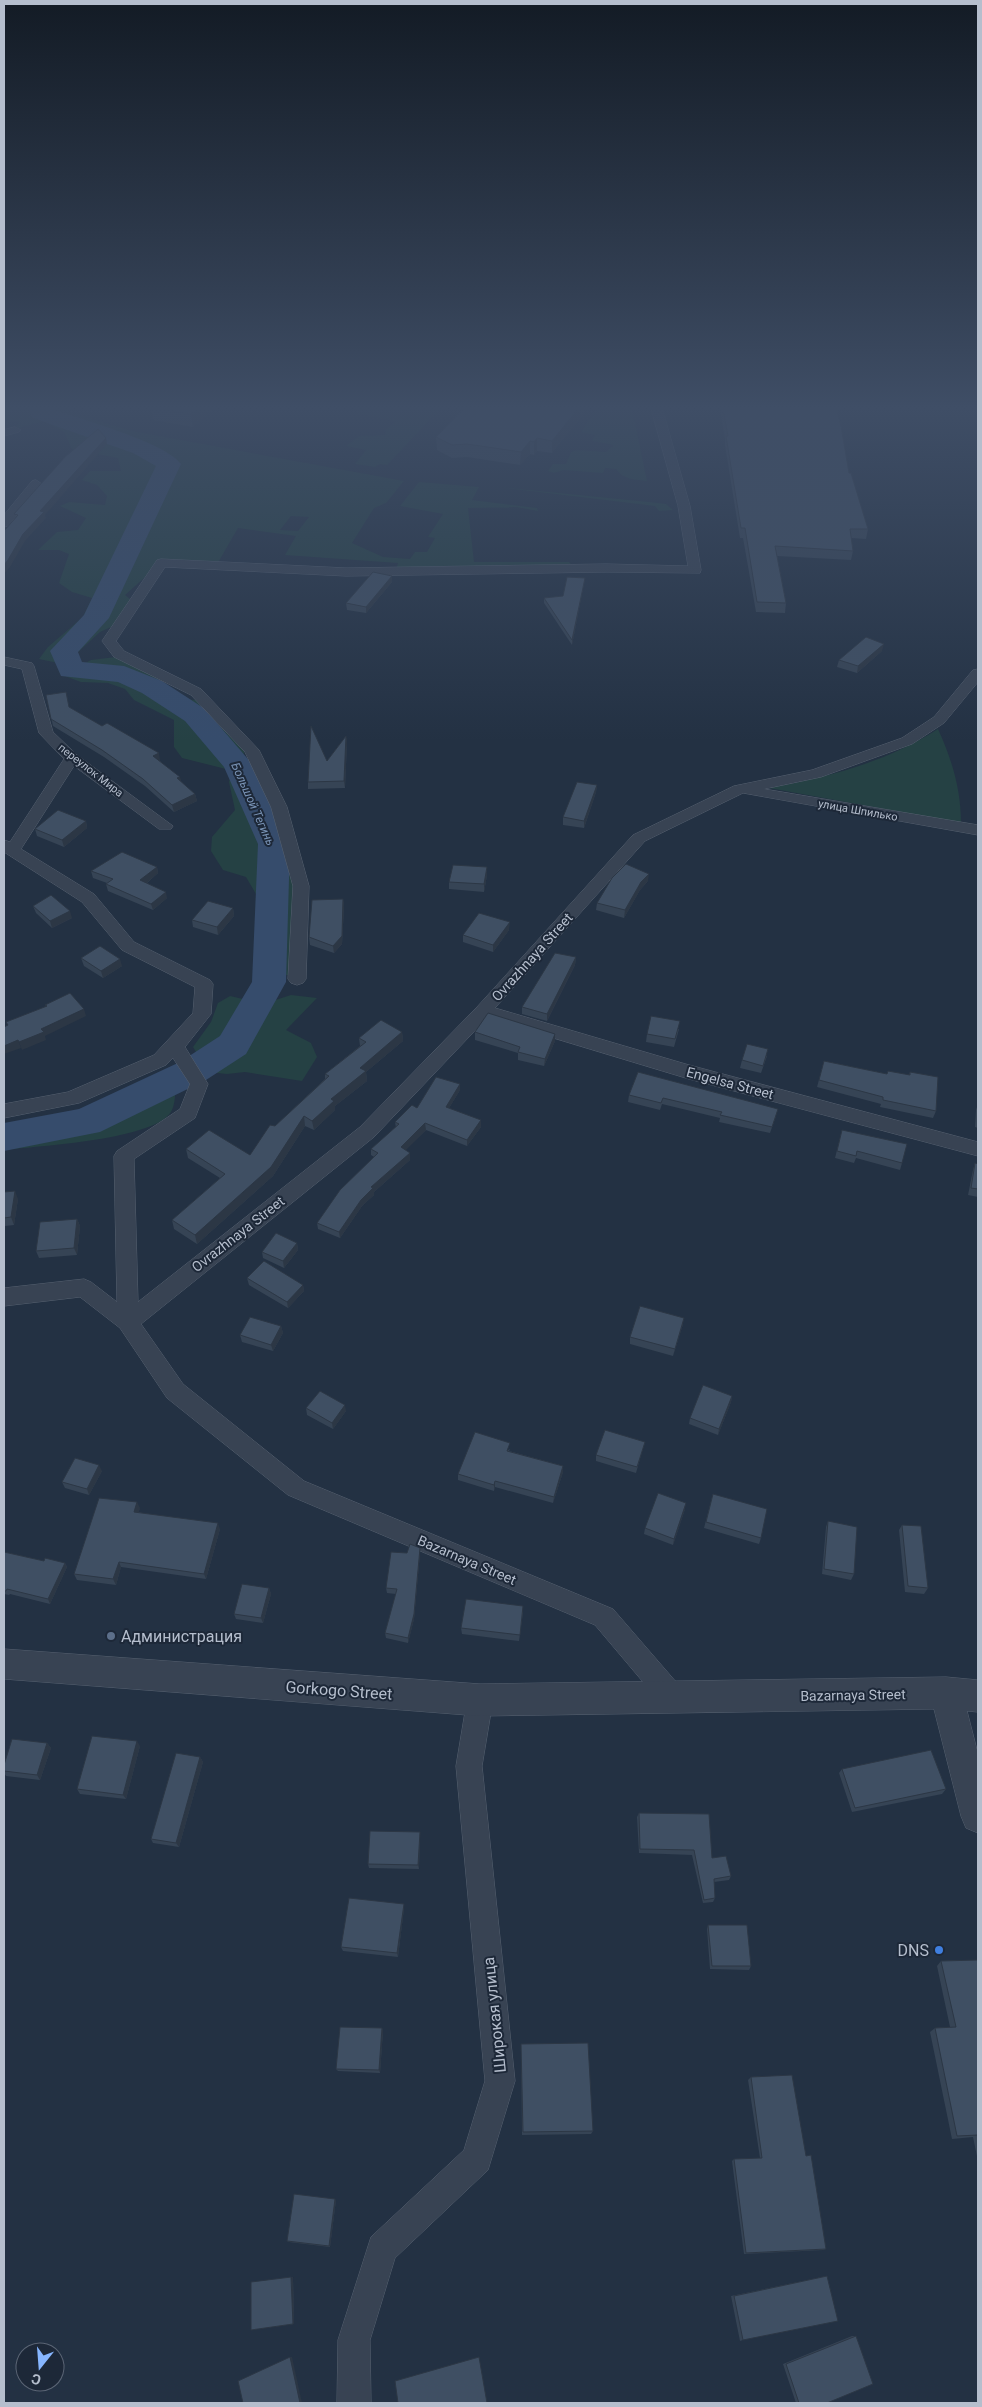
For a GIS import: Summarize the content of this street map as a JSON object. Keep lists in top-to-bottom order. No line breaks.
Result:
{"streets":{"street":["переулок Мира","улица Шпилько","Ovrazhnaya Street","Engelsa Street","Bazarnaya Street","Gorkogo Street","Широкая улица"]},"crossings":[["улица Шпилько","Ovrazhnaya Street"],["Ovrazhnaya Street","Engelsa Street"],["Ovrazhnaya Street","Bazarnaya Street"],["Bazarnaya Street","Gorkogo Street"],["Gorkogo Street","Широкая улица"]],"water":["Большой Тегинь"],"places":["Администрация","DNS"],"north":"bottom"}
